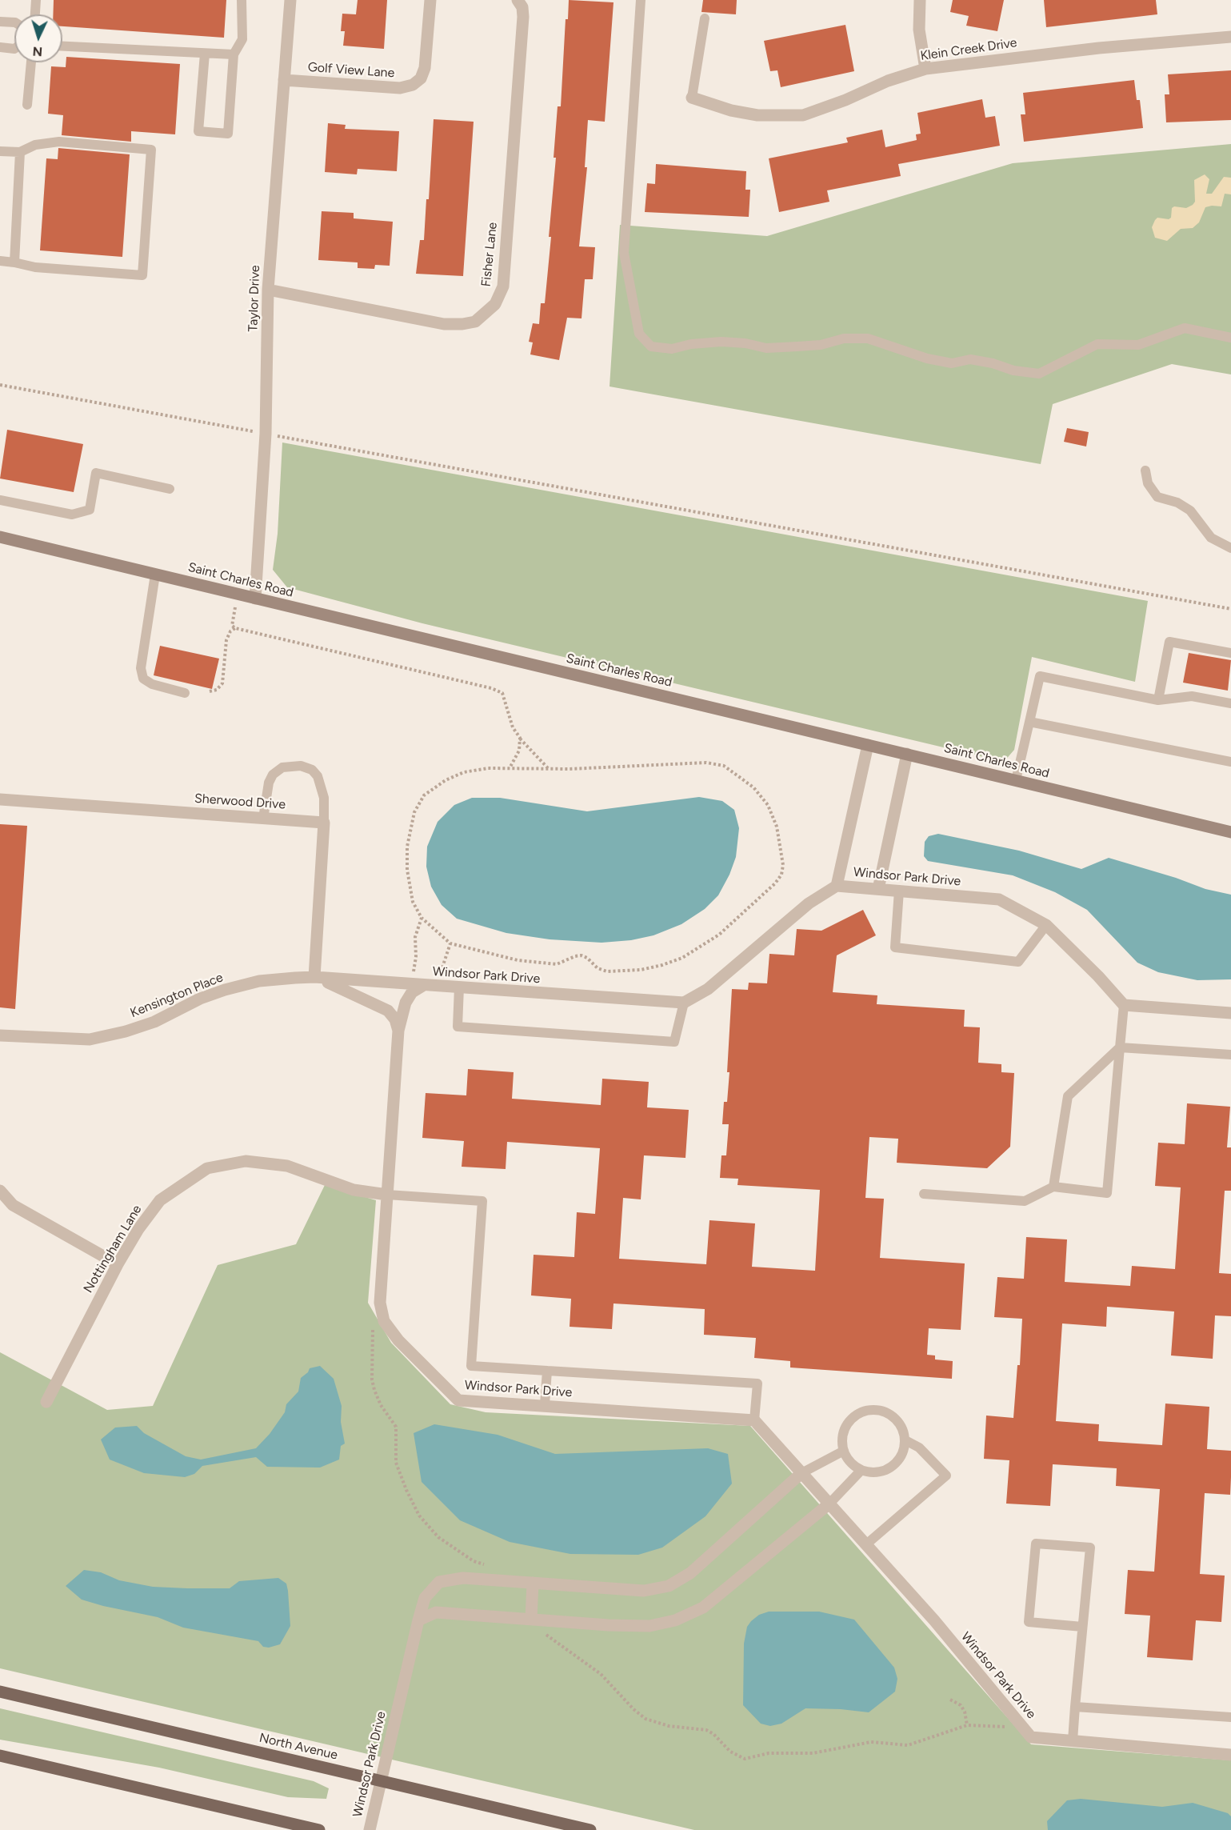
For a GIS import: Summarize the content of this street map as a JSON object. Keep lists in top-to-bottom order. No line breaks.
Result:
{"streets":{"main road":["North Avenue"],"street":["Klein Creek Drive","Golf View Lane","Fisher Lane","Taylor Drive","Saint Charles Road","Sherwood Drive","Windsor Park Drive","Kensington Place","Nottingham Lane"]},"crossings":[["Golf View Lane","Taylor Drive"],["Fisher Lane","Taylor Drive"],["Taylor Drive","Saint Charles Road"],["Windsor Park Drive","Kensington Place"],["Windsor Park Drive","Nottingham Lane"],["Windsor Park Drive","North Avenue"]],"north":"bottom"}
